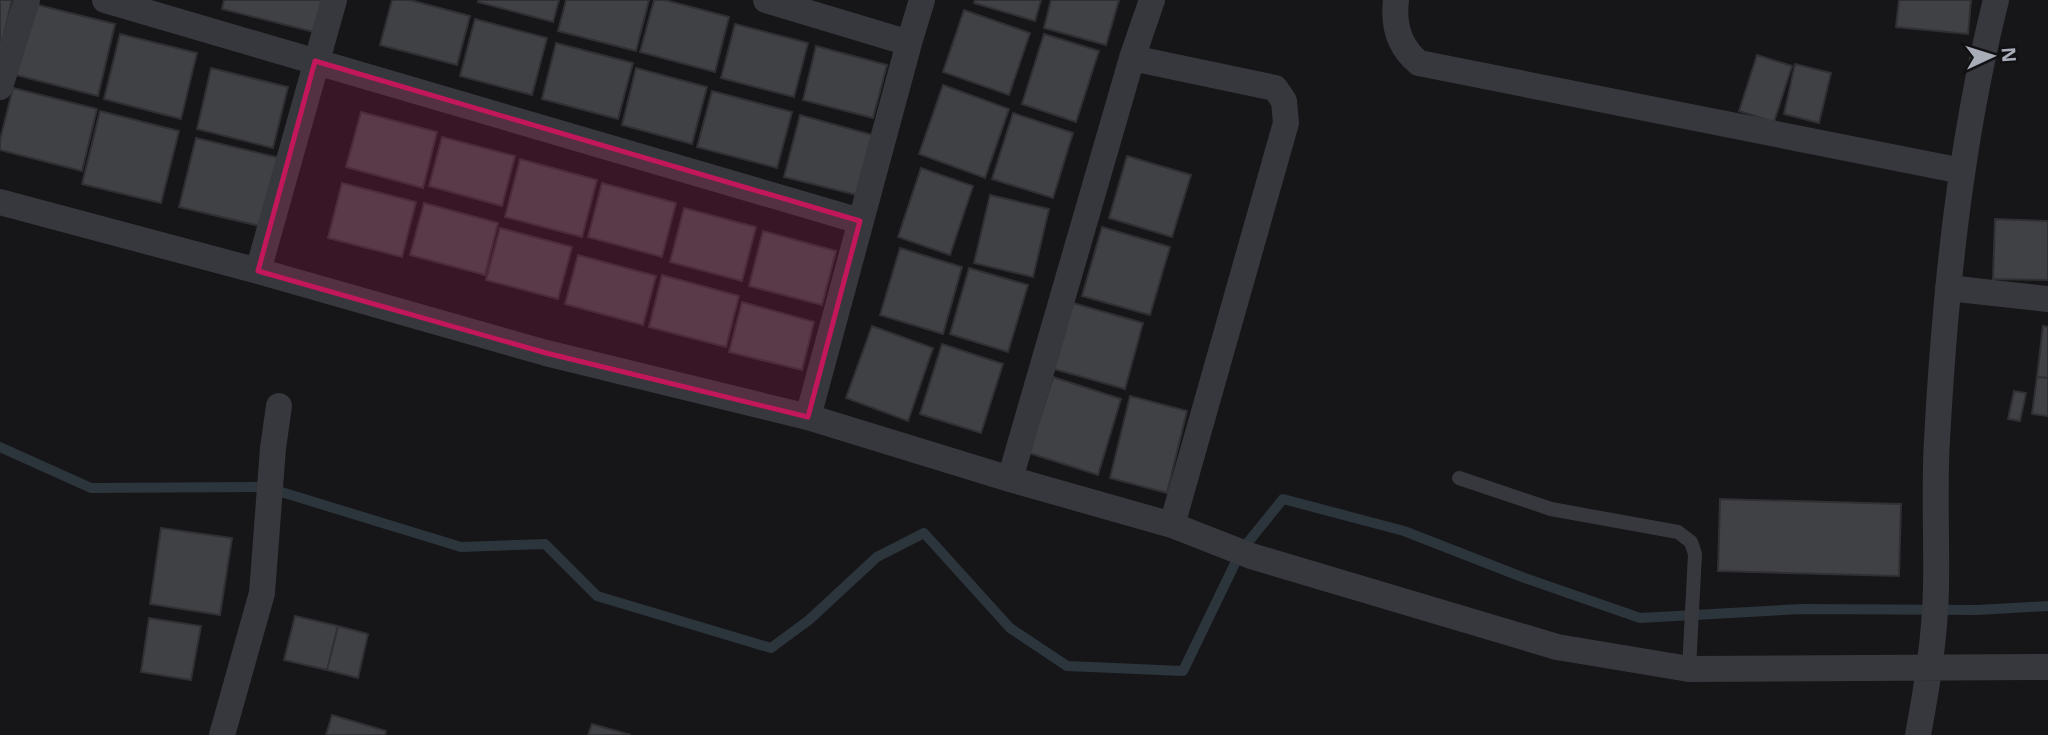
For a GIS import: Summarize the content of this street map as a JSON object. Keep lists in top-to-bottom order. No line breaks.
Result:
{"north":"right"}
